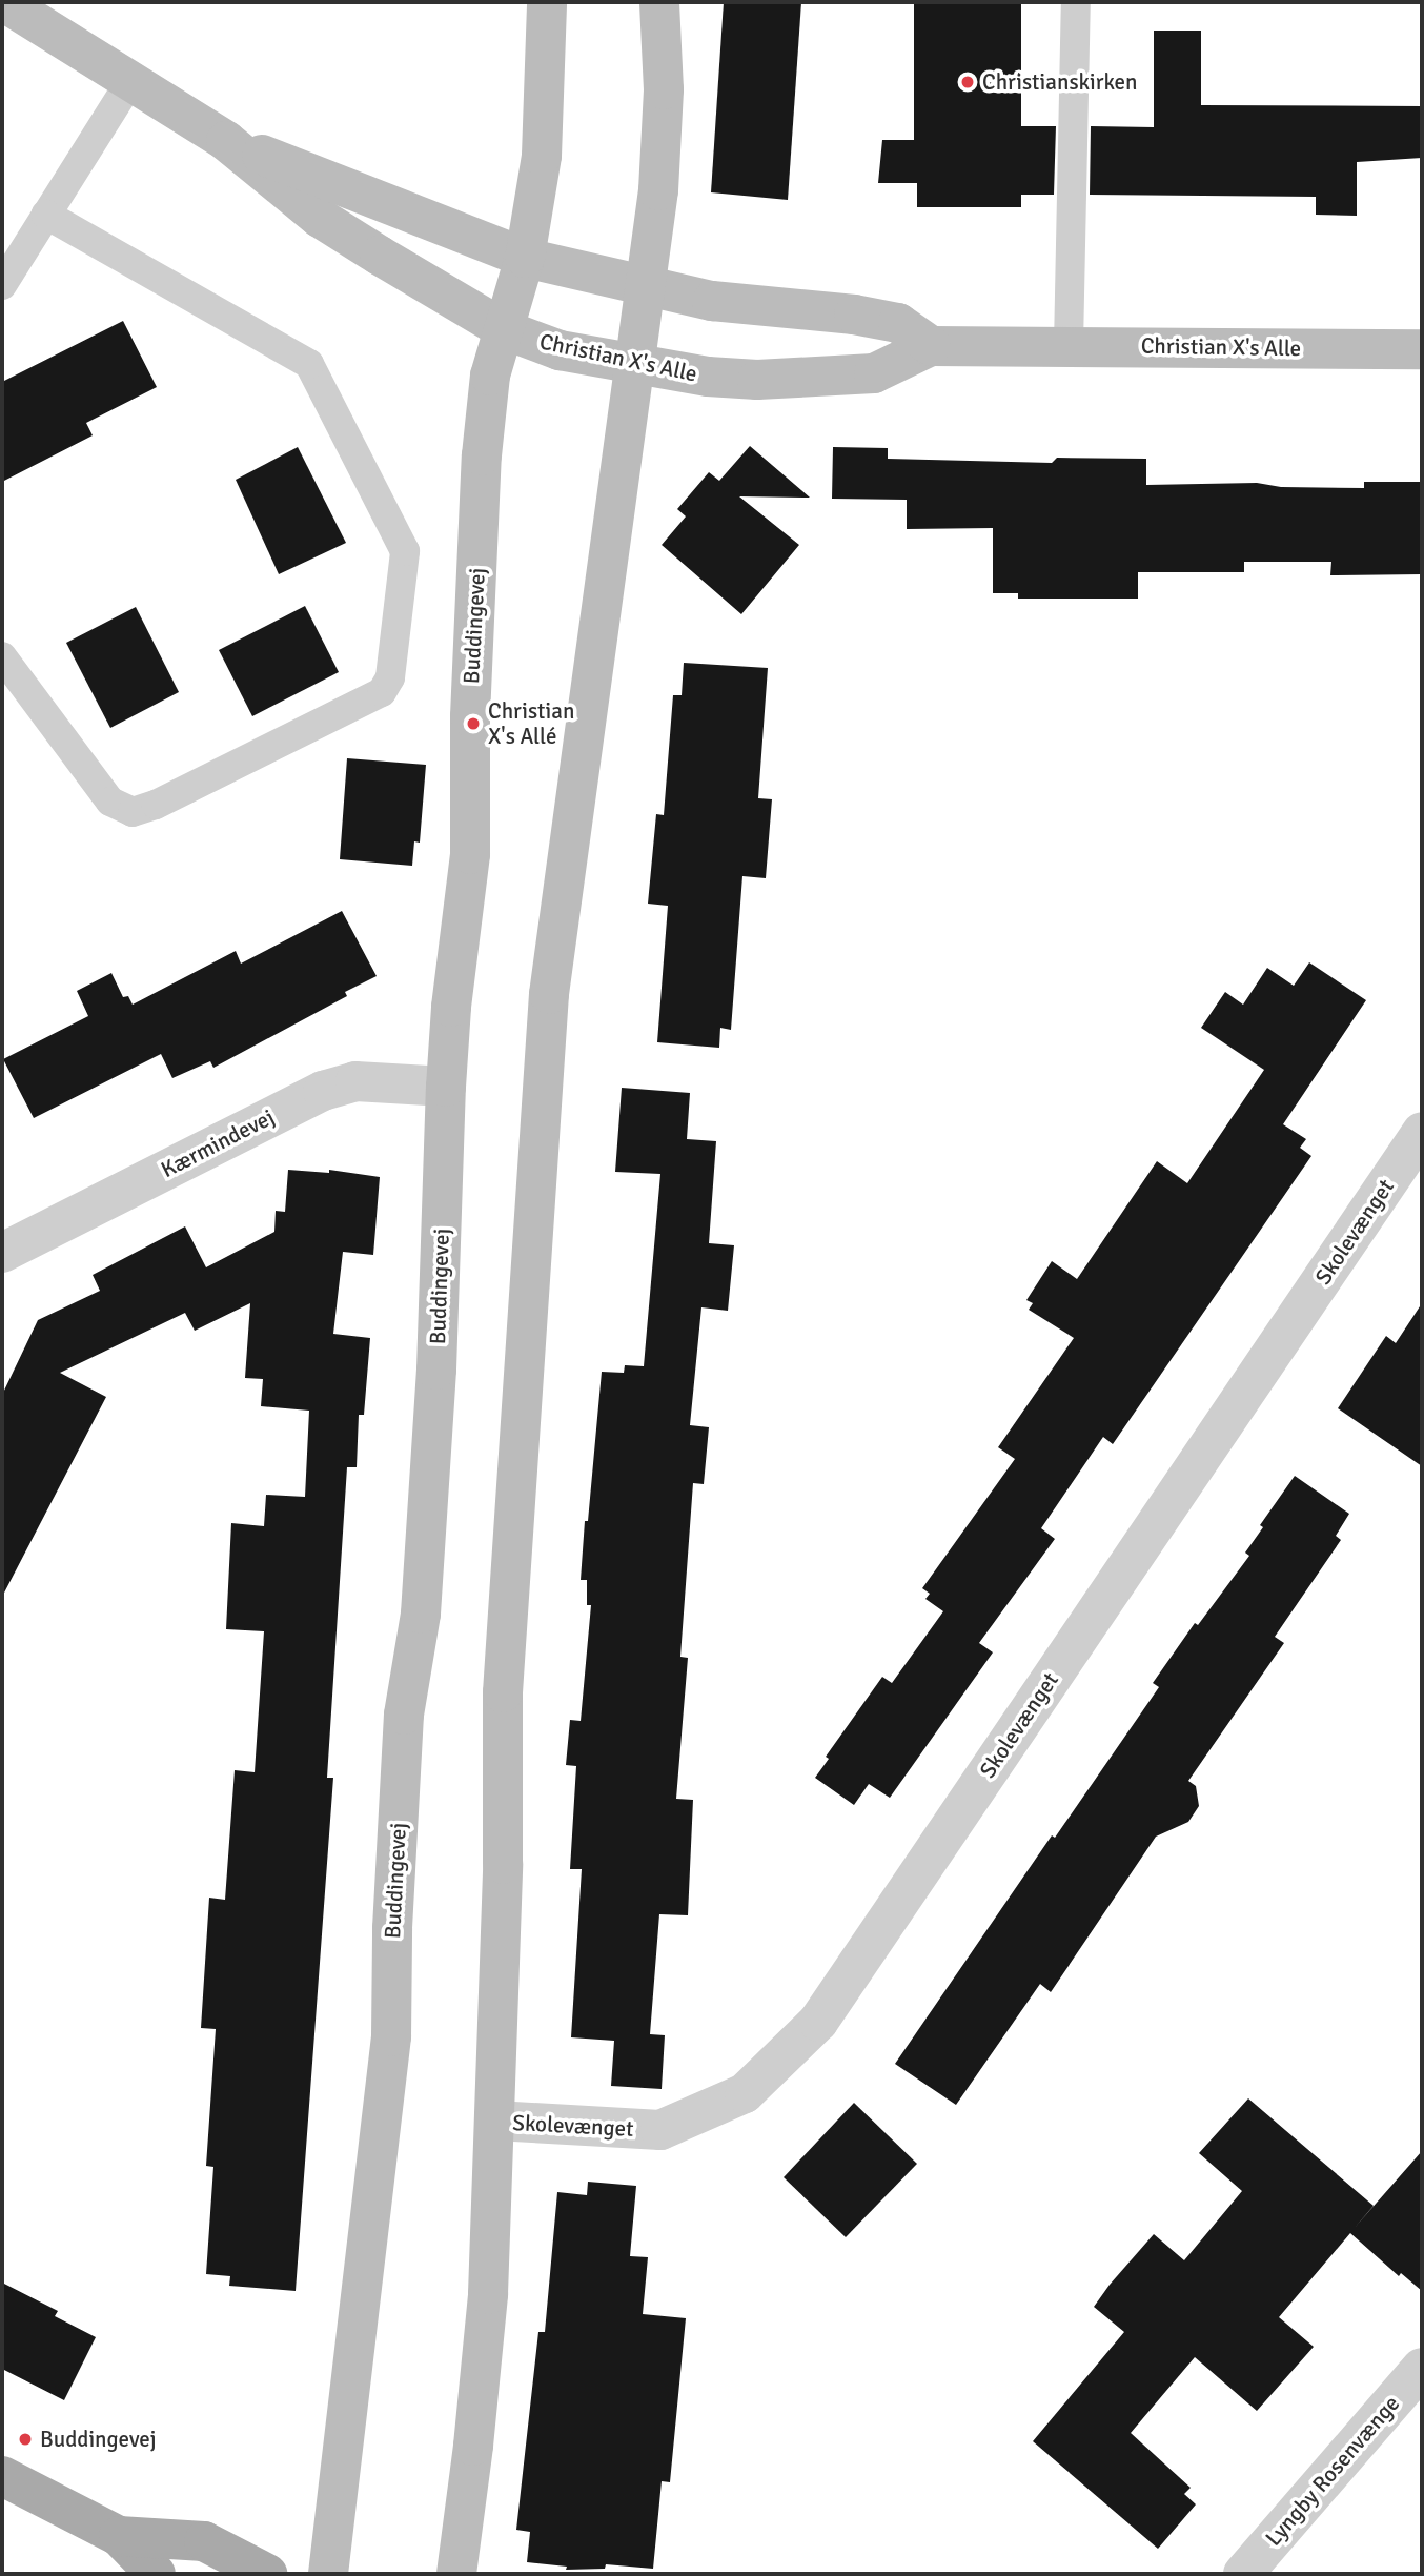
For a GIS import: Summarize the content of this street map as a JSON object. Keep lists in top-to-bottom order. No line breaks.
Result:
{"streets":{"street":["Christian X's Alle","Buddingevej","Kærmindevej","Skolevænget","Lyngby Rosenvænge"]},"crossings":[["Christian X's Alle","Buddingevej"],["Buddingevej","Kærmindevej"]],"places":["Christianskirken","Christian X's Allé","Buddingevej"]}
